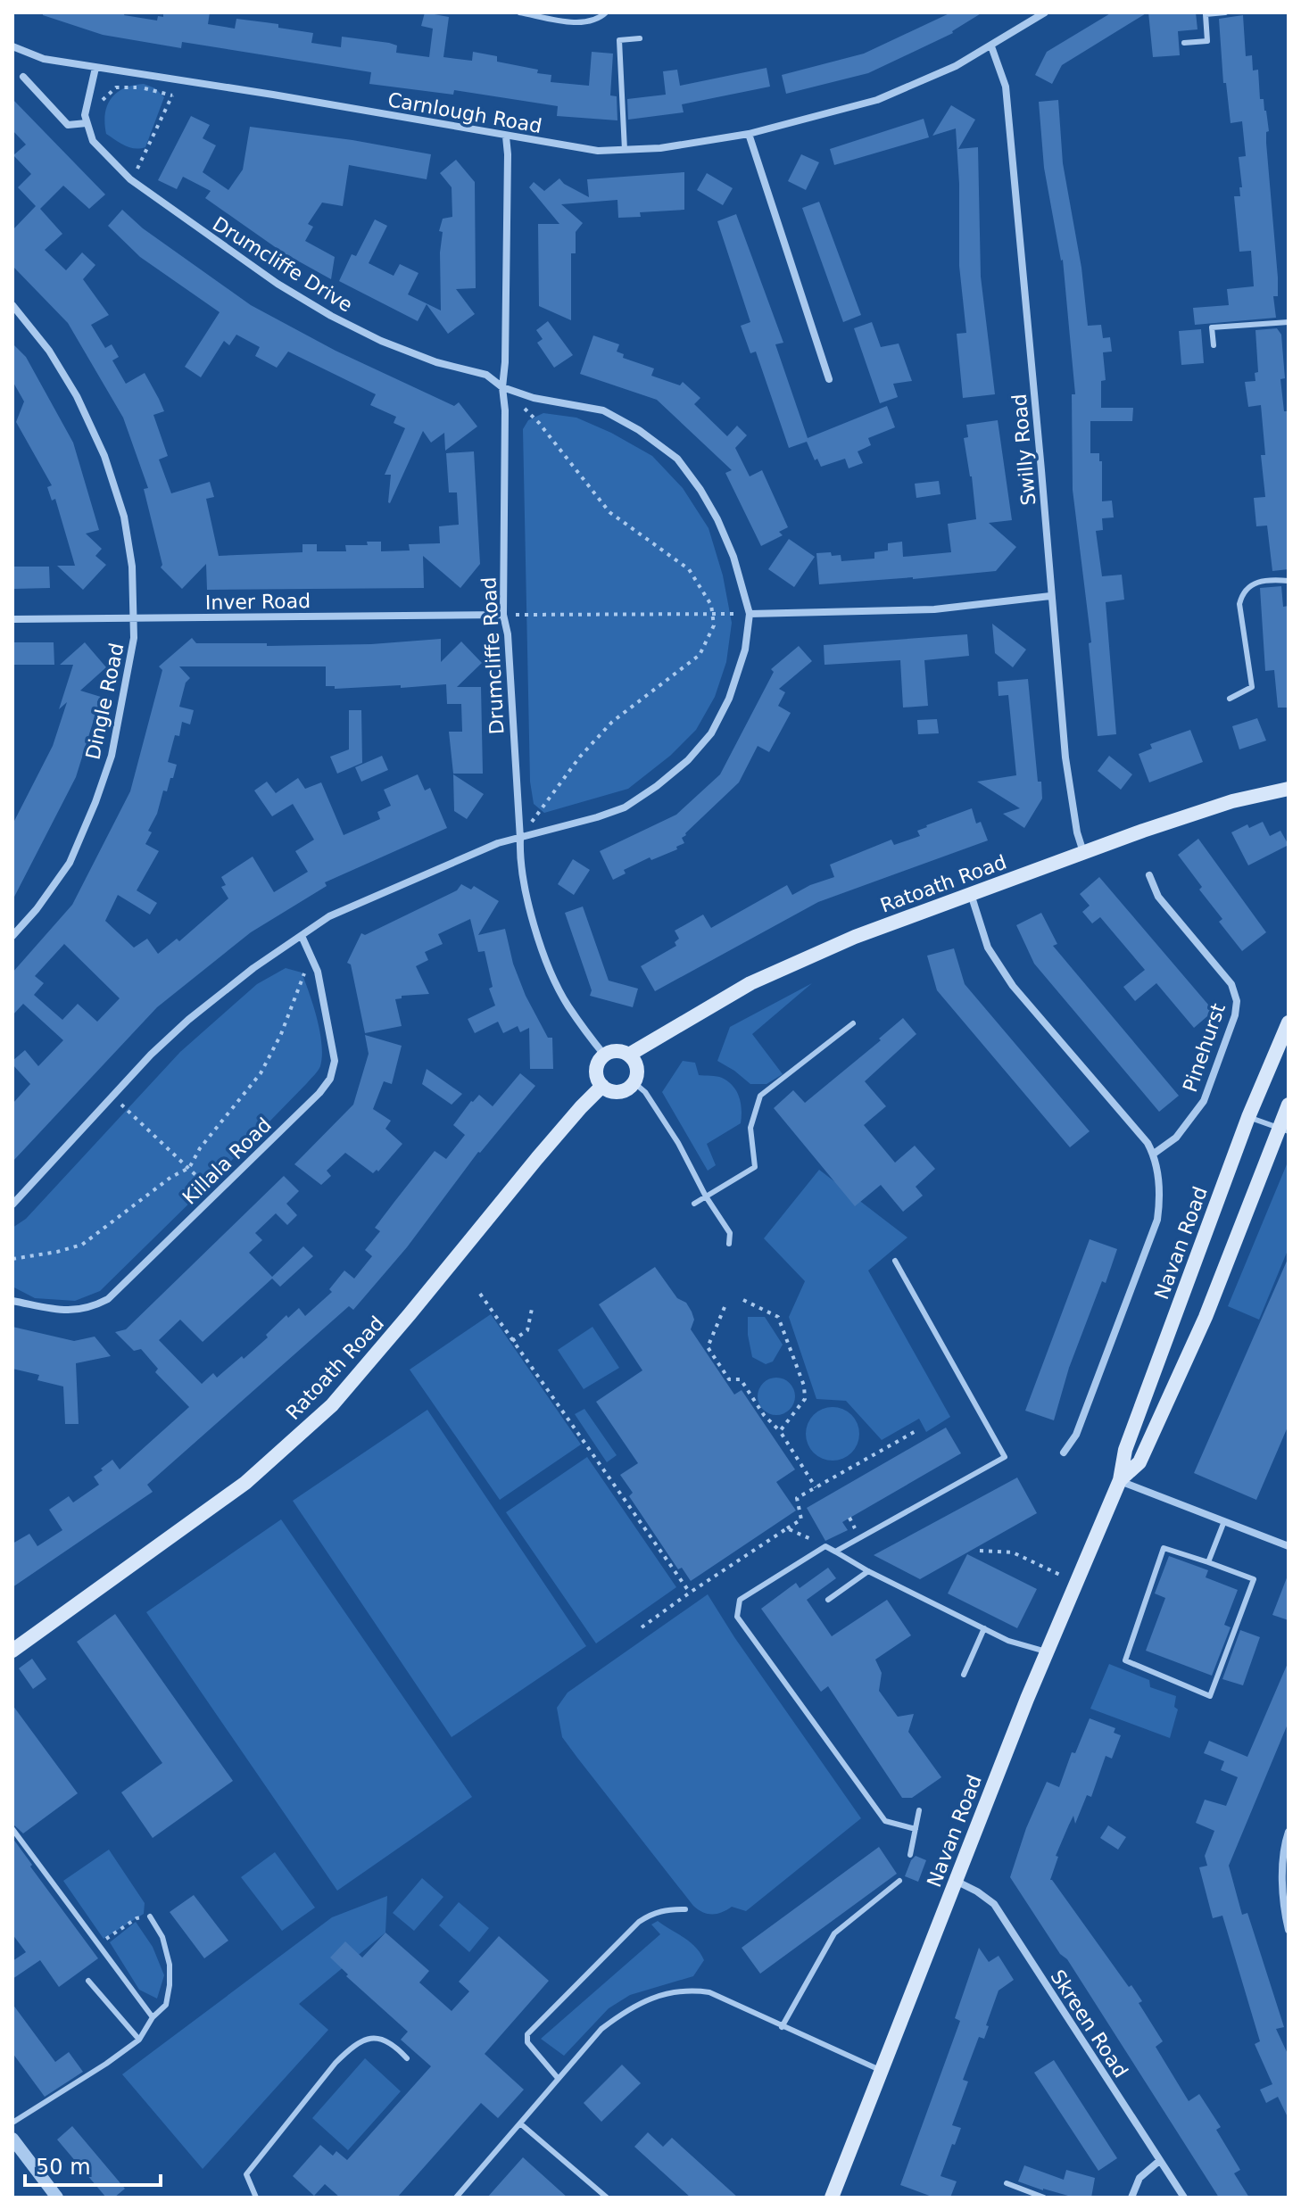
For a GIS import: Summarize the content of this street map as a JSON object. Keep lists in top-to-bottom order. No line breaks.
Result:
{"streets":{"main road":["Ratoath Road","Navan Road"],"street":["Carnlough Road","Drumcliffe Drive","Swilly Road","Inver Road","Drumcliffe Road","Dingle Road","Pinehurst","Killala Road","Skreen Road"]},"crossings":[["Carnlough Road","Swilly Road"],["Carnlough Road","Drumcliffe Road"],["Drumcliffe Drive","Drumcliffe Road"],["Swilly Road","Ratoath Road"],["Inver Road","Drumcliffe Road"],["Inver Road","Dingle Road"],["Drumcliffe Road","Ratoath Road"],["Navan Road","Skreen Road"]],"scale_bar":"50 m"}
